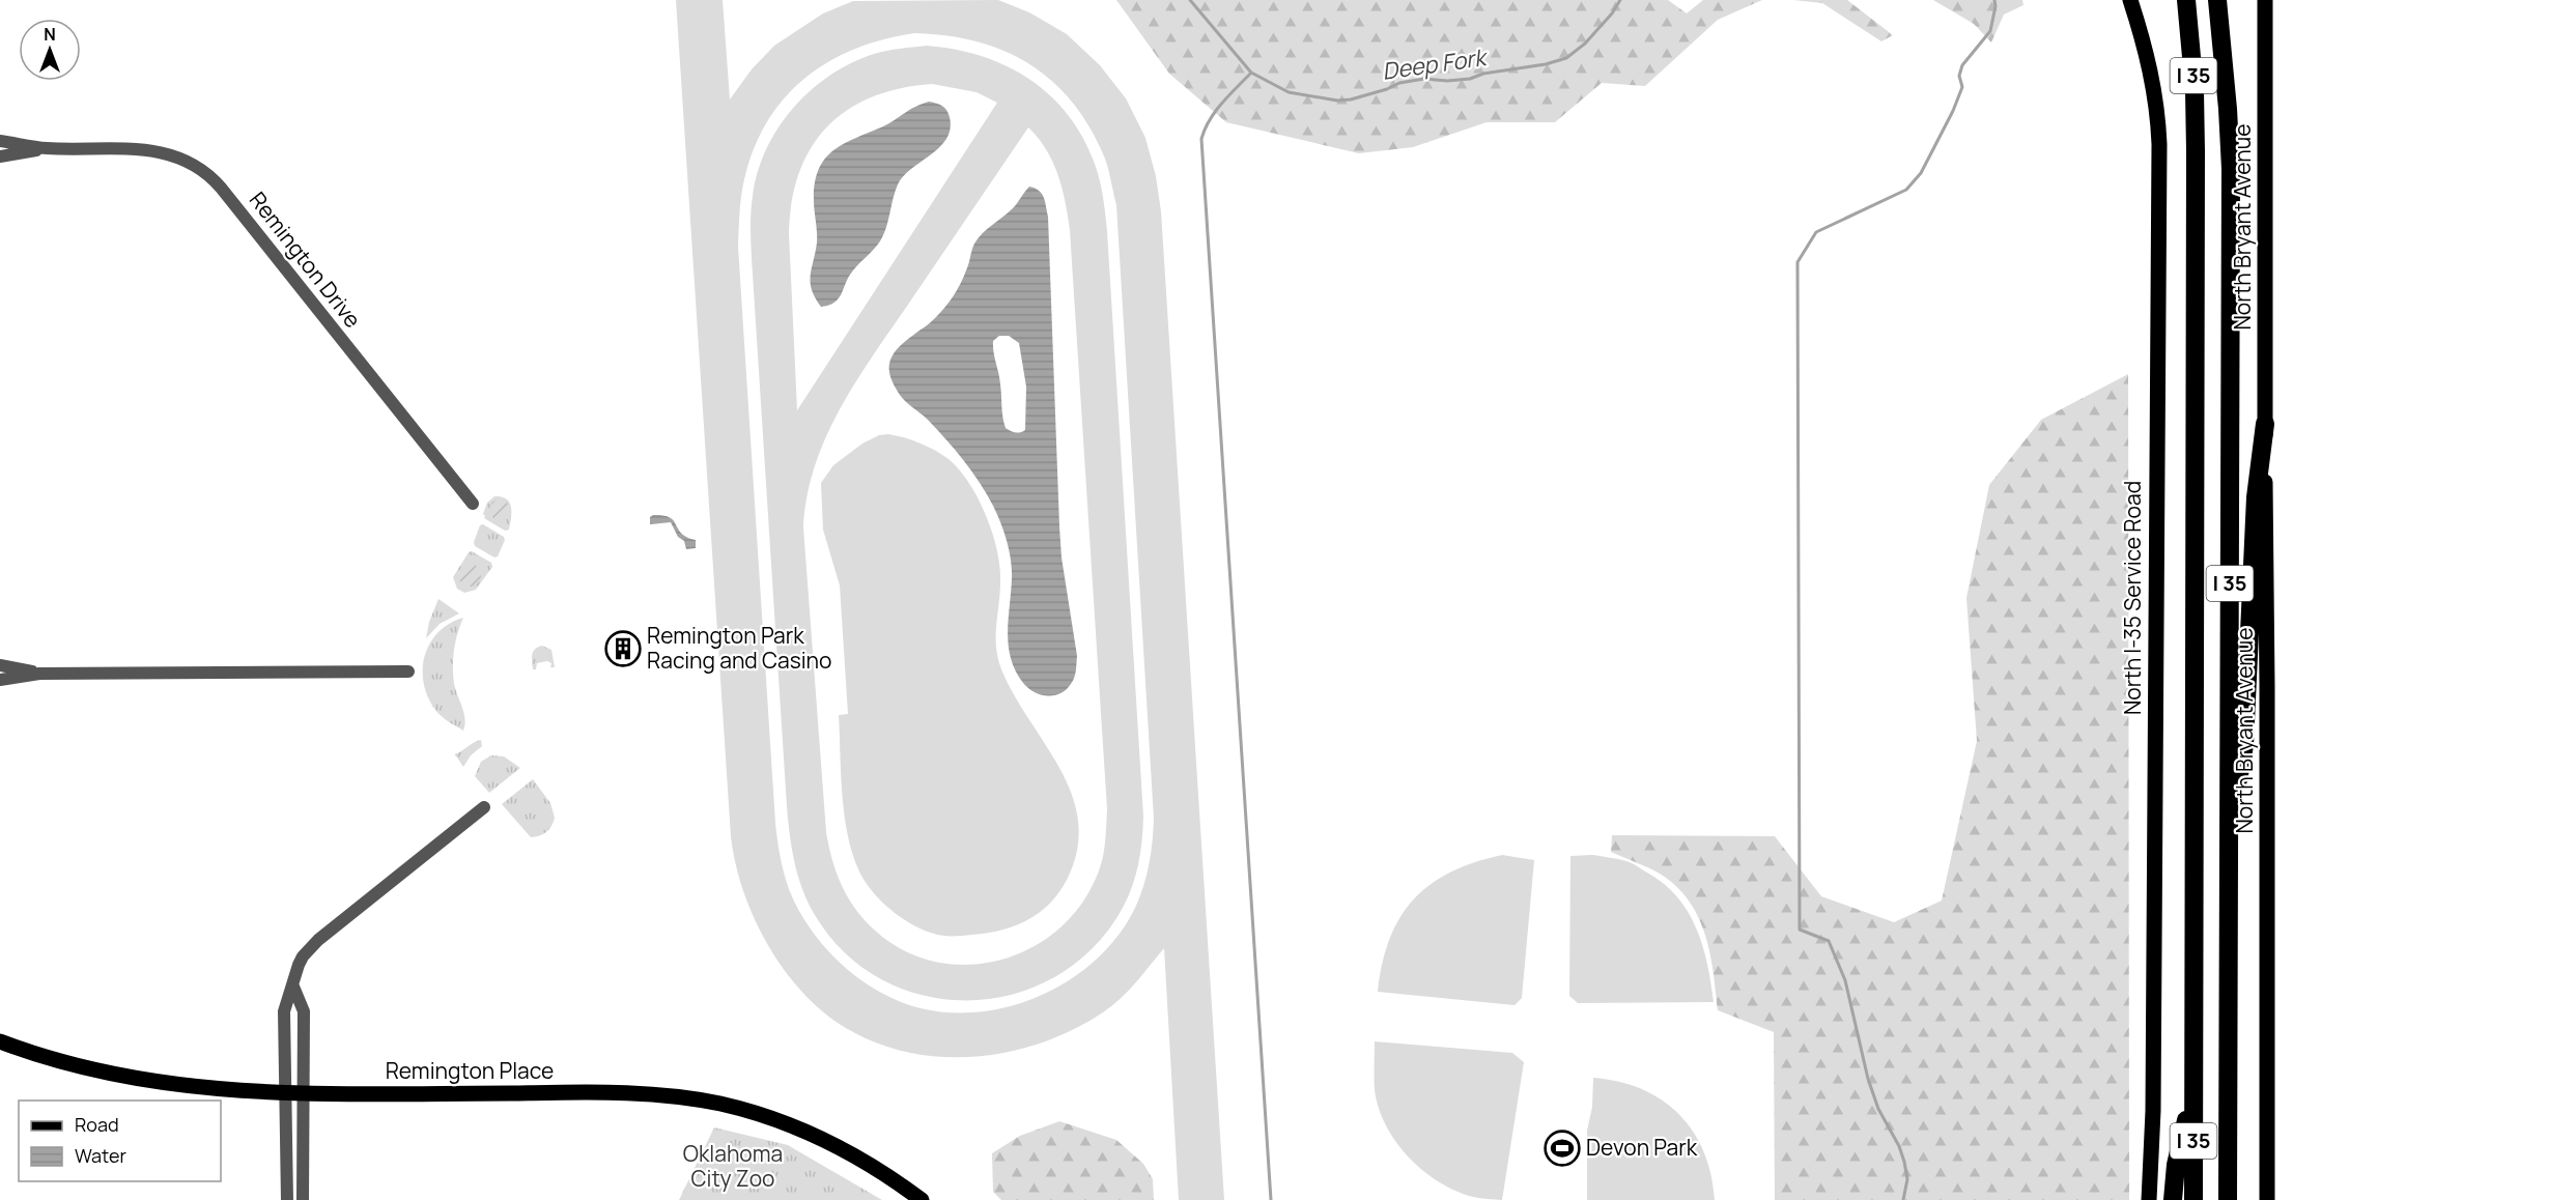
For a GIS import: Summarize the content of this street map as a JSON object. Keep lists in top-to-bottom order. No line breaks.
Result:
{"streets":{"highway":["I 35"],"main road":["North Bryant Avenue","North I-35 Service Road","Remington Place"],"street":["Remington Drive"]},"water":["Deep Fork"],"parks":["Oklahoma City Zoo"],"places":{"building":["Remington Park Racing and Casino"],"sports":["Devon Park"]},"legend":["Road","Water"],"north":"top"}
